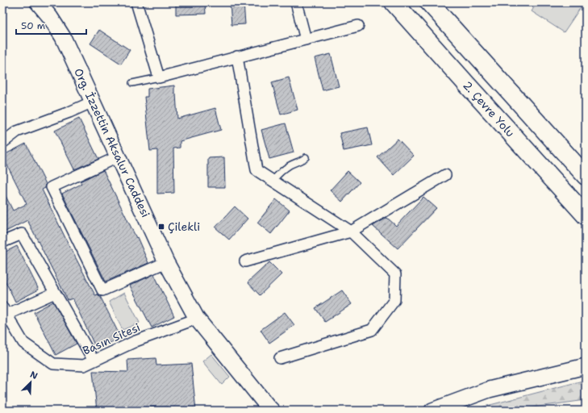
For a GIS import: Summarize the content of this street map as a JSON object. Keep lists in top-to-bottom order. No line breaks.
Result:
{"streets":{"highway":["2. Çevre Yolu"],"main road":["Org. İzzettin Aksalur Caddesi"],"street":["Basın Sitesi"]},"crossings":[["Org. İzzettin Aksalur Caddesi","Basın Sitesi"]],"places":{"transit":["Çilekli"]},"scale_bar":"50 m","north":"top right"}
